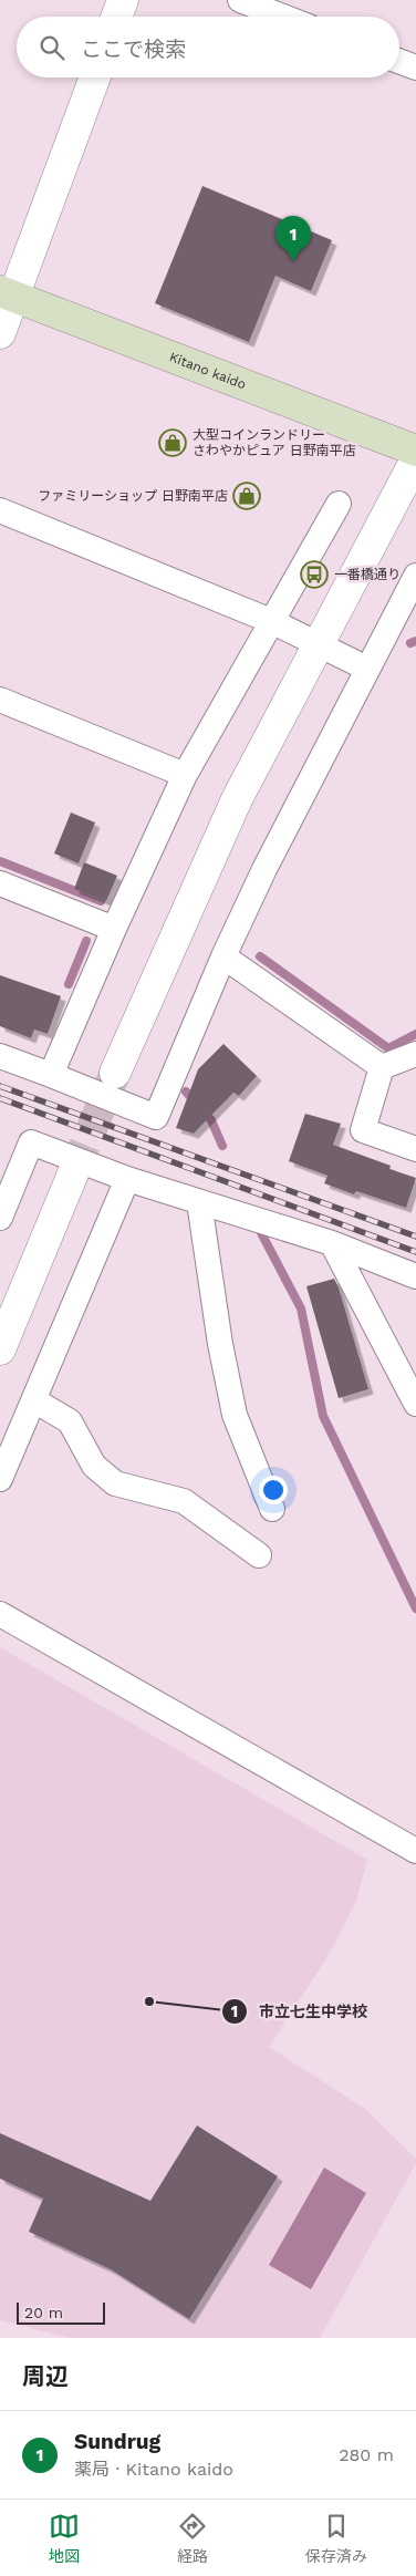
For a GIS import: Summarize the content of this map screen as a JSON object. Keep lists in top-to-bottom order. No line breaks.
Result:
{"streets":{"main road":["Kitano kaido"]},"places":{"shop":["大型コインランドリー さわやかピュア 日野南平店","ファミリーショップ 日野南平店"],"bus stop":["一番橋通り"],"other":["市立七生中学校"]},"scale_bar":"20 m","page":{"search":"ここで検索","pins":"1","scale":"20 m","heading":"周辺","list":[{"mark":"1","name":"Sundrug","note":"薬局 · Kitano kaido","value":"280 m"}],"nav":["地図","経路","保存済み"]}}
